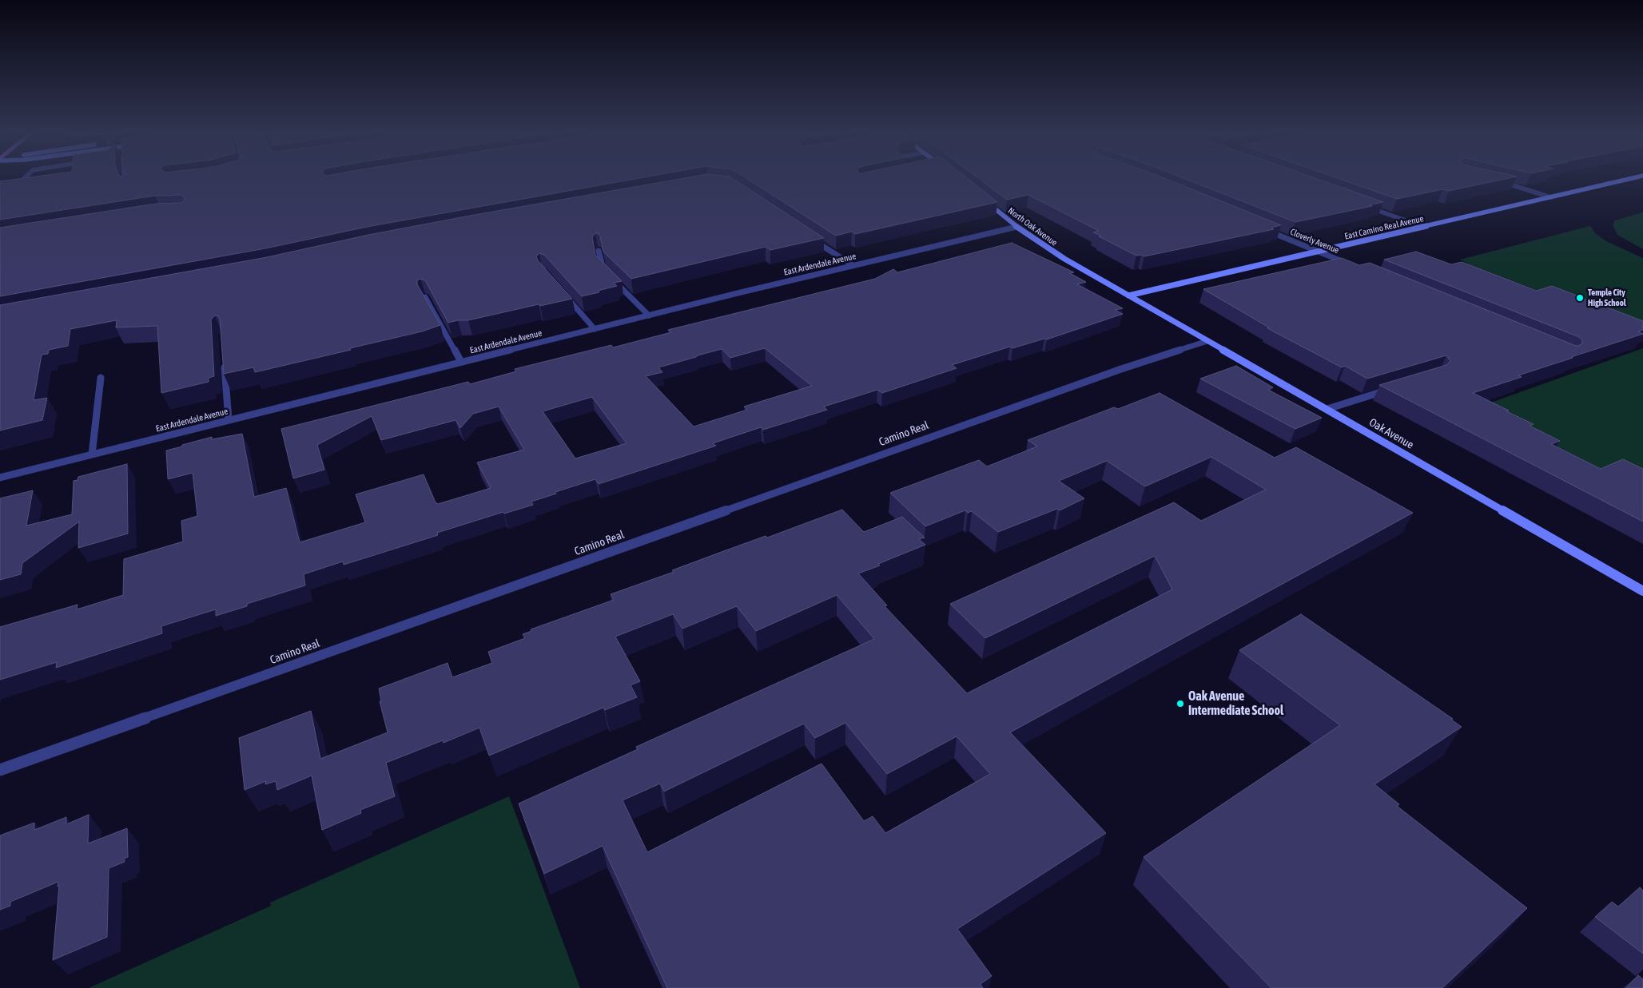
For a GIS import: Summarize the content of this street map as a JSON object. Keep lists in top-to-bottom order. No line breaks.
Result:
{"streets":{"street":["North Oak Avenue","East Camino Real Avenue","Cloverly Avenue","East Ardendale Avenue","Camino Real","Oak Avenue"]},"crossings":[["North Oak Avenue","East Camino Real Avenue"],["North Oak Avenue","East Ardendale Avenue"],["North Oak Avenue","Oak Avenue"],["East Camino Real Avenue","Cloverly Avenue"],["East Camino Real Avenue","Oak Avenue"],["Camino Real","Oak Avenue"]],"places":["Temple City High School","Oak Avenue Intermediate School"]}
